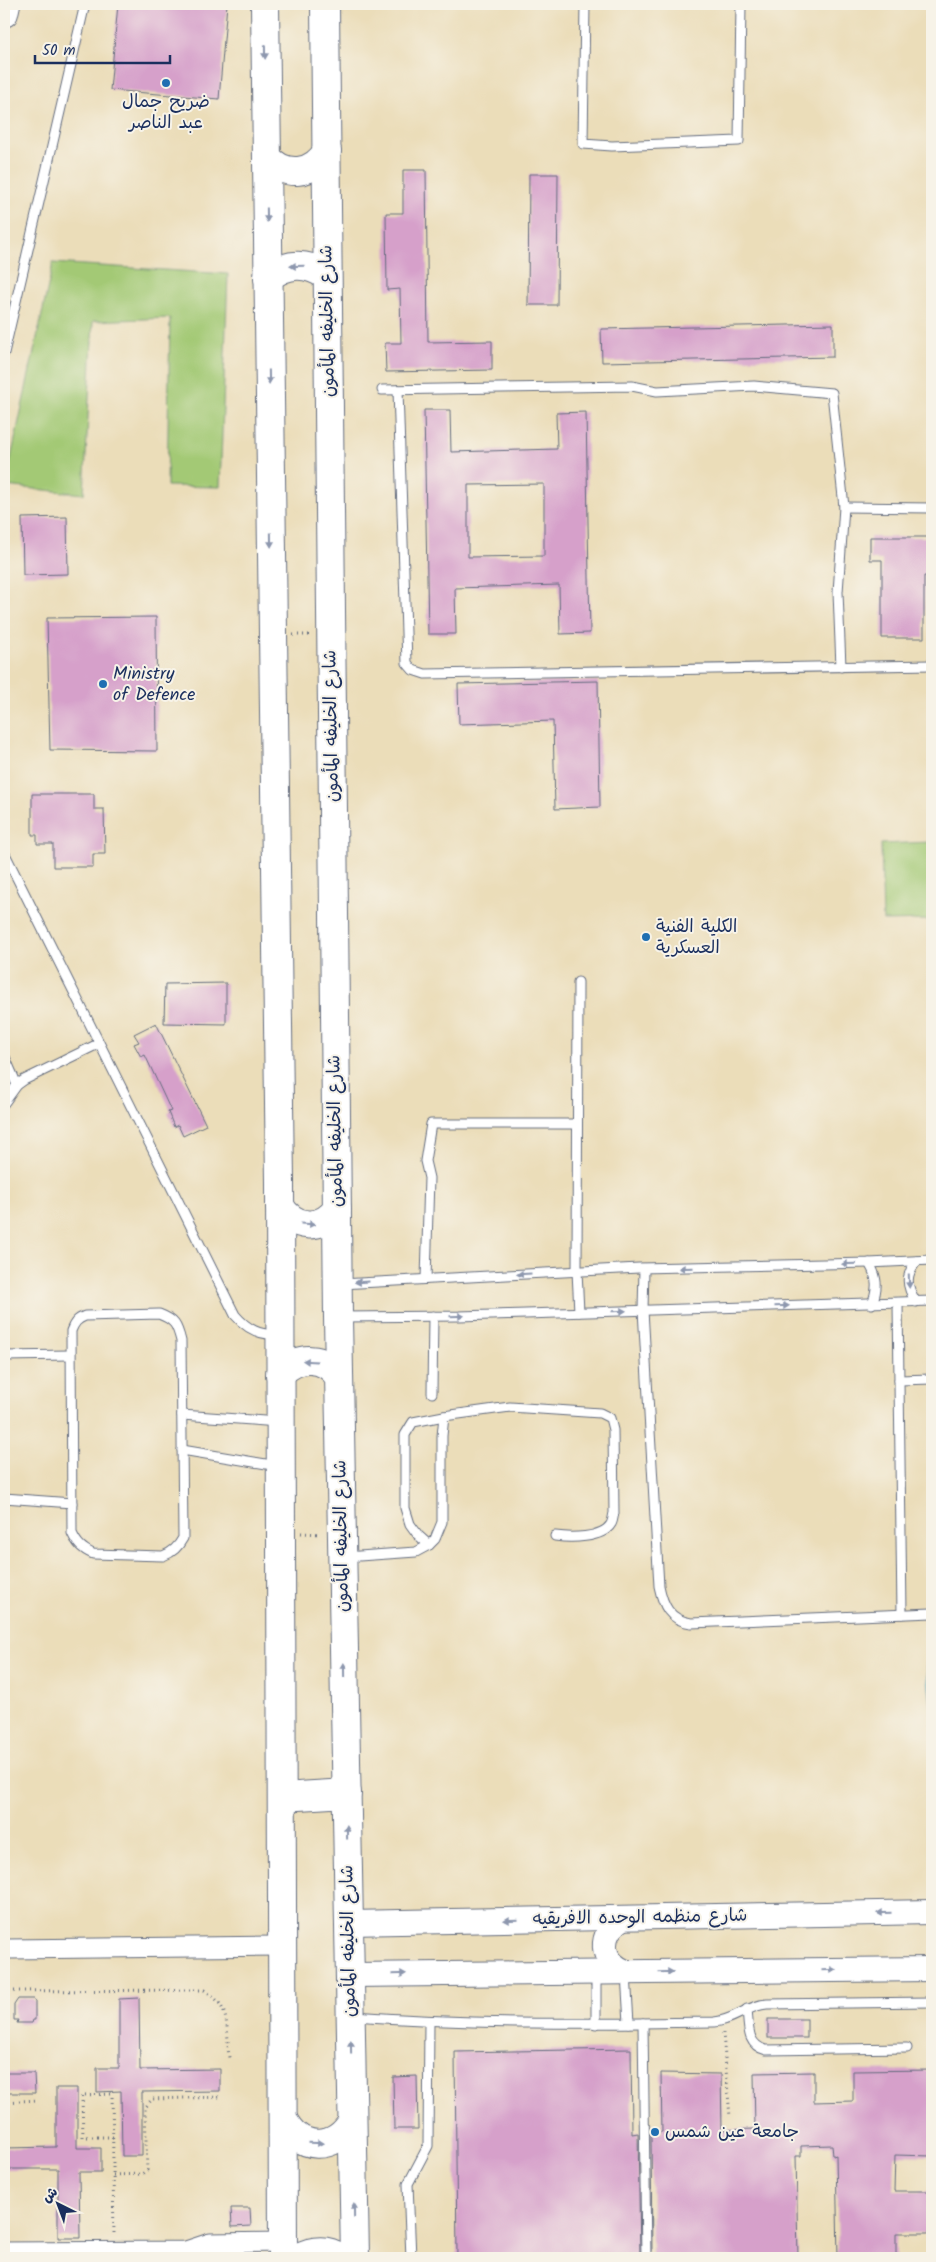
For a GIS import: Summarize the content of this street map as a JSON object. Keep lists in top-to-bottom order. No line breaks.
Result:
{"streets":{"main road":["شارع الخليفه المأمون"],"street":["شارع منظمه الوحده الافريقيه"]},"crossings":[["شارع الخليفه المأمون","شارع منظمه الوحده الافريقيه"]],"places":["ضريح جمال عبد الناصر","Ministry of Defence","الكلية الفنية العسكرية","جامعة عين شمس"],"scale_bar":"50 m","north":"top left"}
